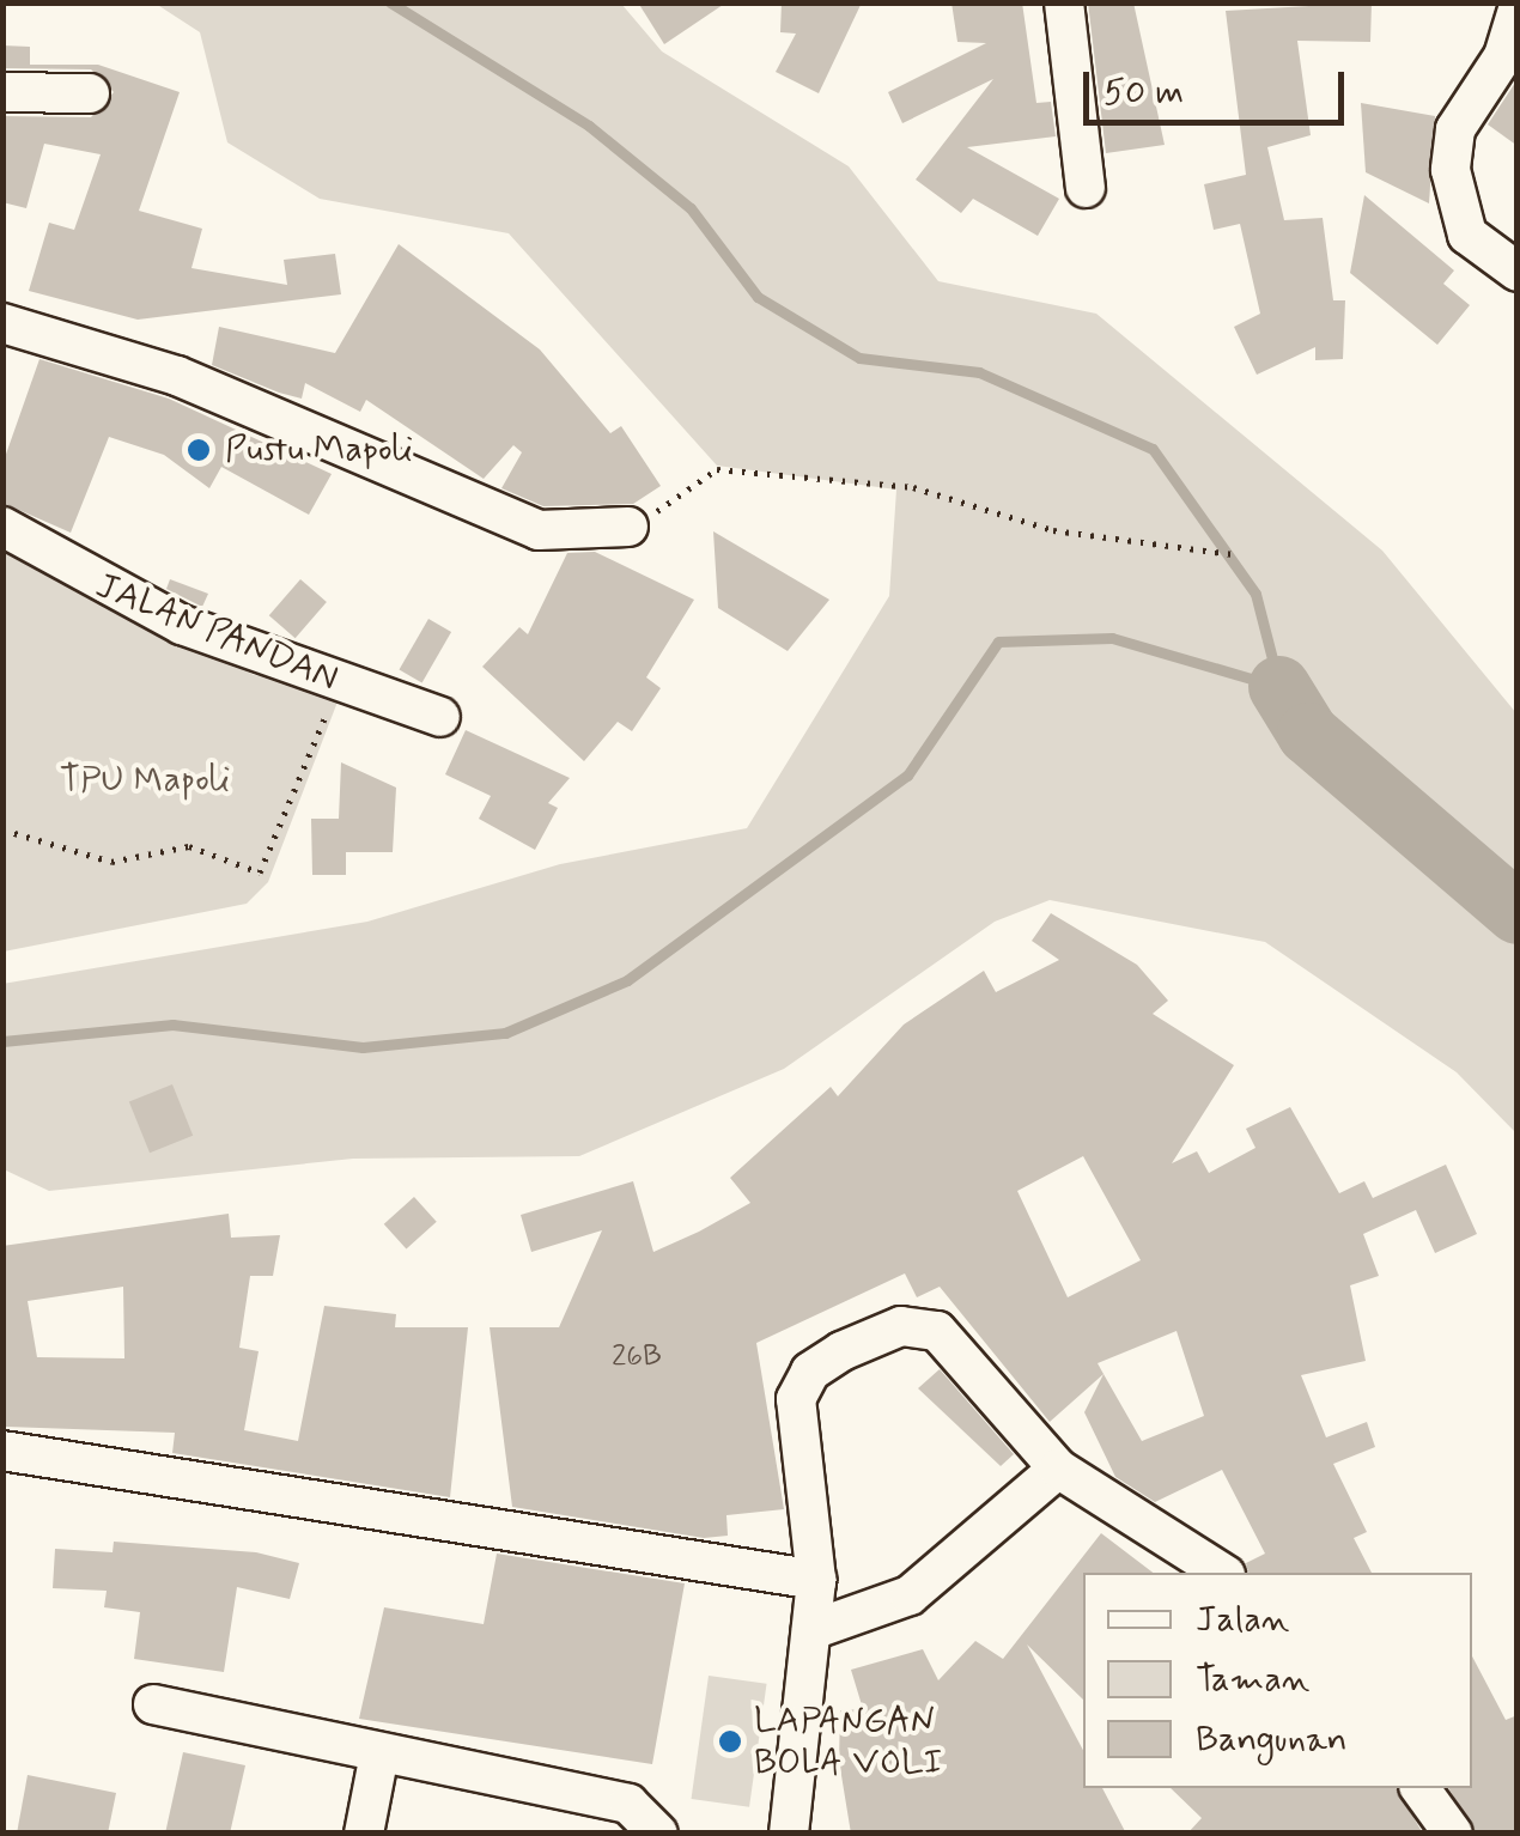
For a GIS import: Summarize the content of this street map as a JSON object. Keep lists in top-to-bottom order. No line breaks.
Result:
{"streets":{"street":["JALAN PANDAN"]},"parks":["TPU Mapoli"],"places":["Pustu Mapoli","LAPANGAN BOLA VOLI"],"house_numbers":["26B"],"legend":["Jalan","Taman","Bangunan"],"scale_bar":"50 m"}
